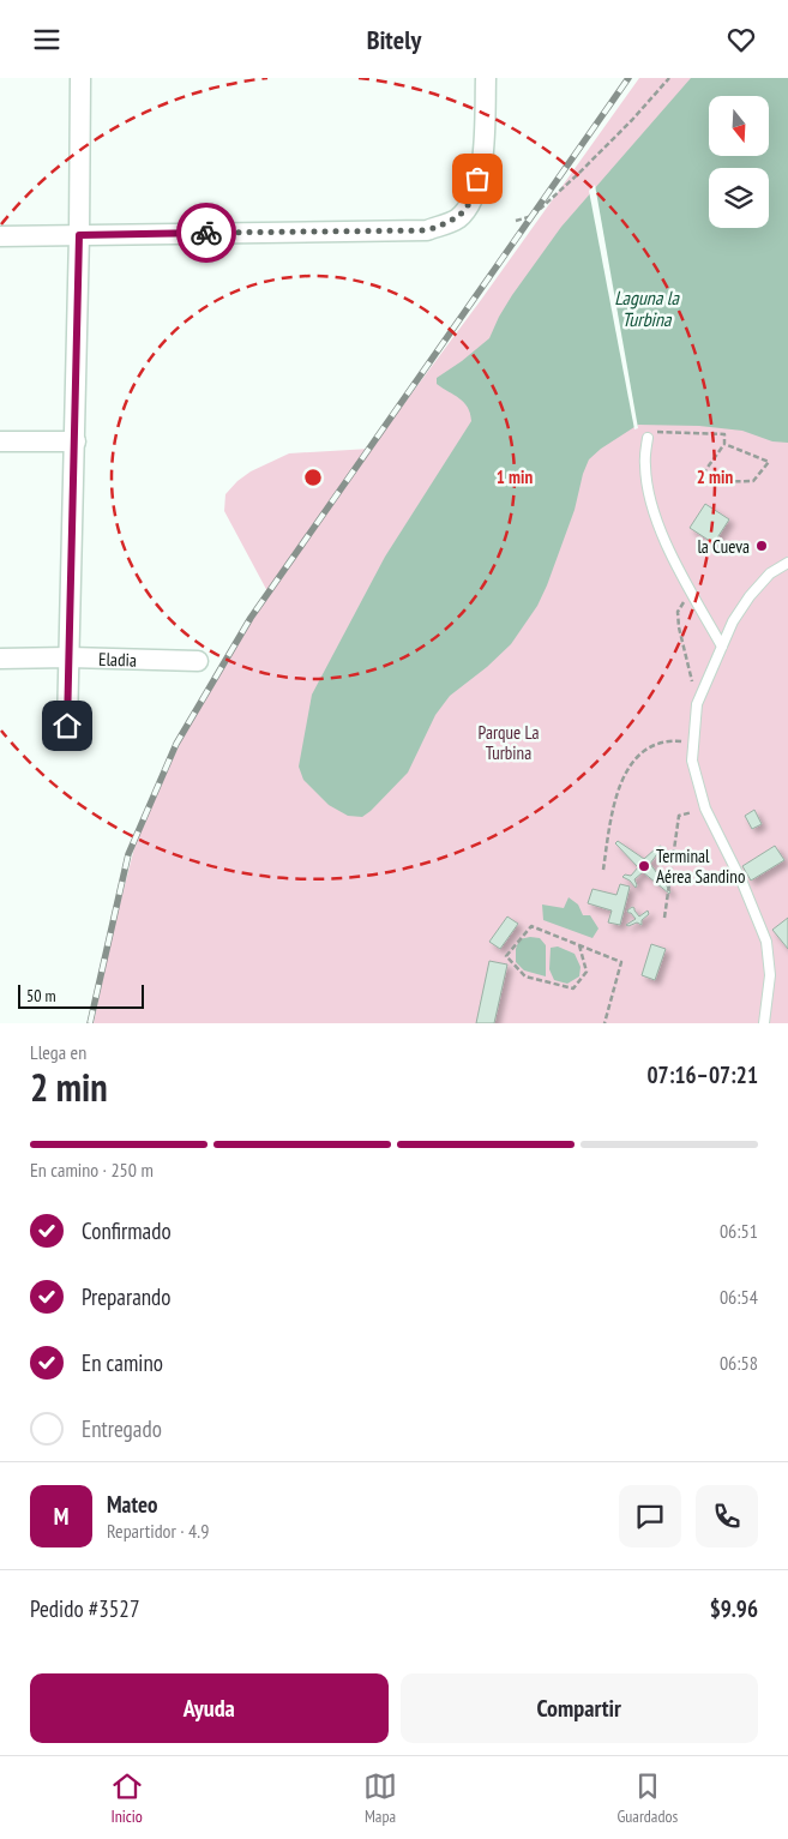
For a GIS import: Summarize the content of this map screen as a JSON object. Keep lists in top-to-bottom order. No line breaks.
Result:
{"streets":{"street":["Eladia"]},"water":["Laguna la Turbina"],"parks":["Parque La Turbina"],"places":["la Cueva","Terminal Aérea Sandino"],"scale_bar":"50 m","north":"bottom","page":{"header":"Bitely","scale":"50 m","heading":["2 min","Llega en","07:16–07:21"],"panel":["Mateo","Repartidor · 4.9","Pedido #3527","$9.96"],"bar":"En camino · 250 m","list":[["Confirmado","06:51"],["Preparando","06:54"],["En camino","06:58"],"Entregado"],"round":"M","buttons":["Ayuda","Compartir"],"tabs":["Inicio","Mapa","Guardados"]},"rings":["1 min","2 min"]}
